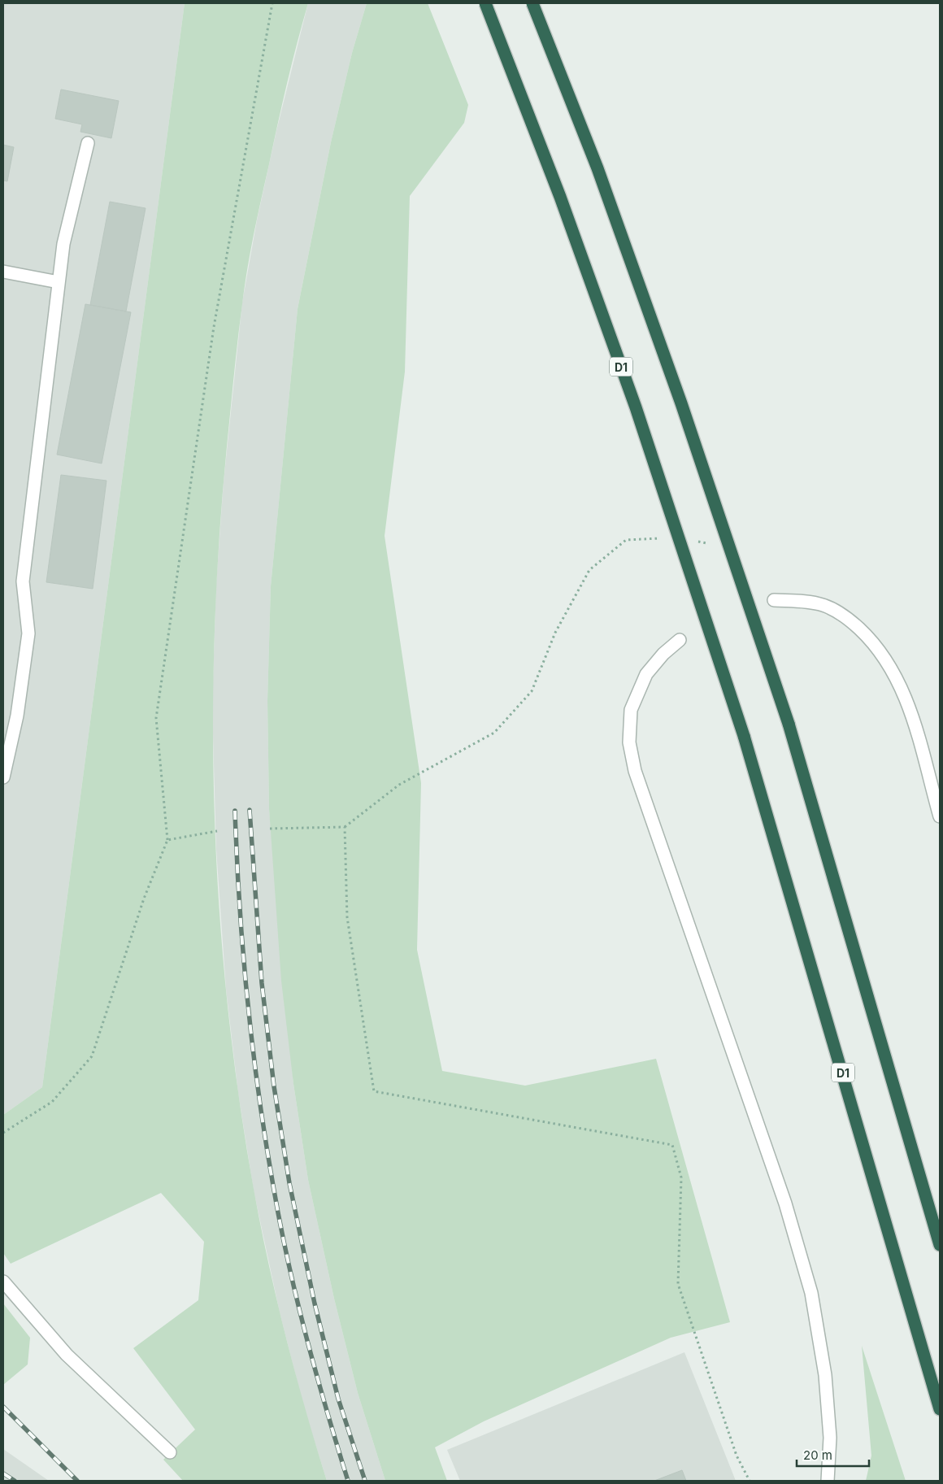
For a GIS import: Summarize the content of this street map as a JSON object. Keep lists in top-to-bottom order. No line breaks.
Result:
{"streets":{"highway":["D1"]},"scale_bar":"20 m"}
